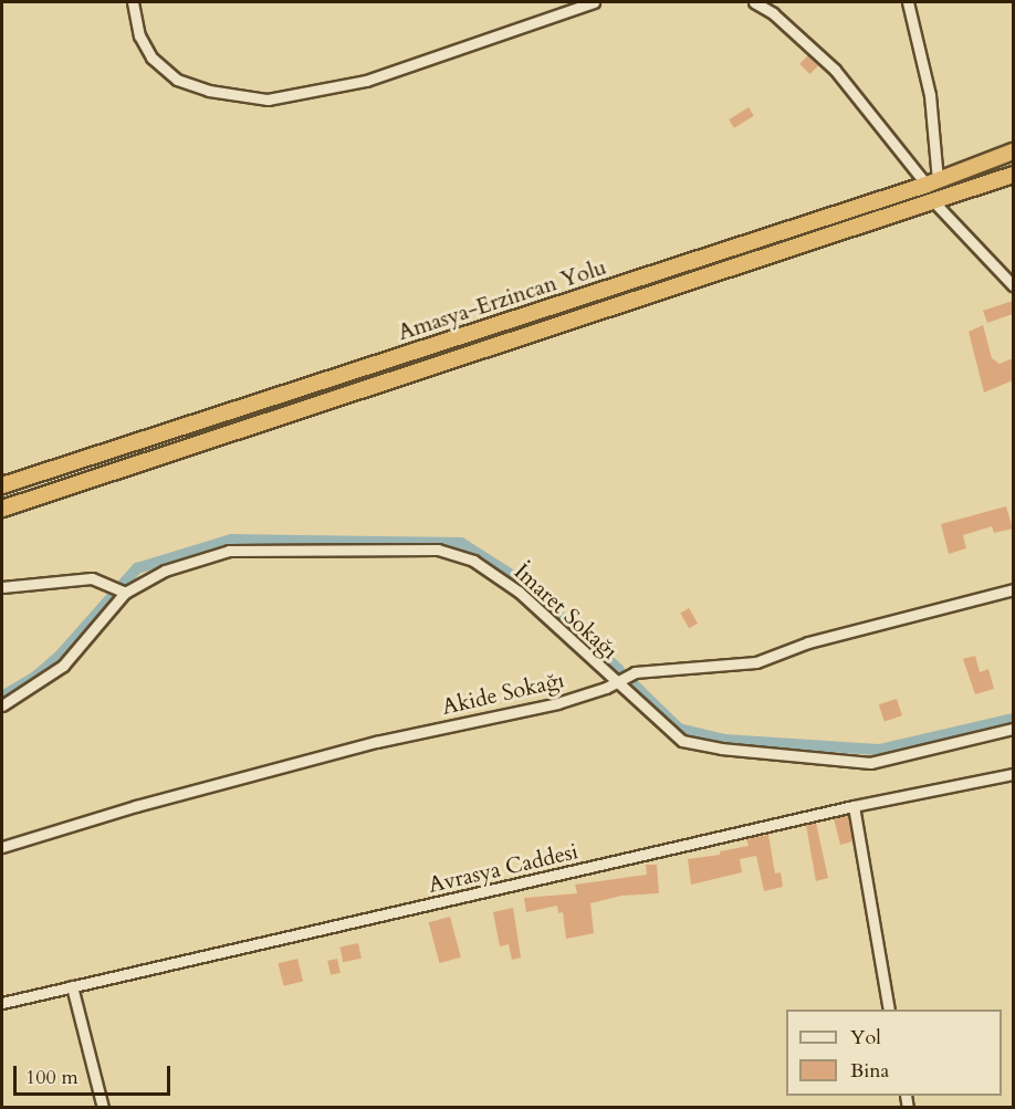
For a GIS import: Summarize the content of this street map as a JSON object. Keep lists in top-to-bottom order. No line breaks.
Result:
{"streets":{"highway":["Amasya-Erzincan Yolu"],"street":["İmaret Sokağı","Akide Sokağı","Avrasya Caddesi"]},"crossings":[["İmaret Sokağı","Akide Sokağı"]],"legend":["Yol","Bina"],"scale_bar":"100 m"}
